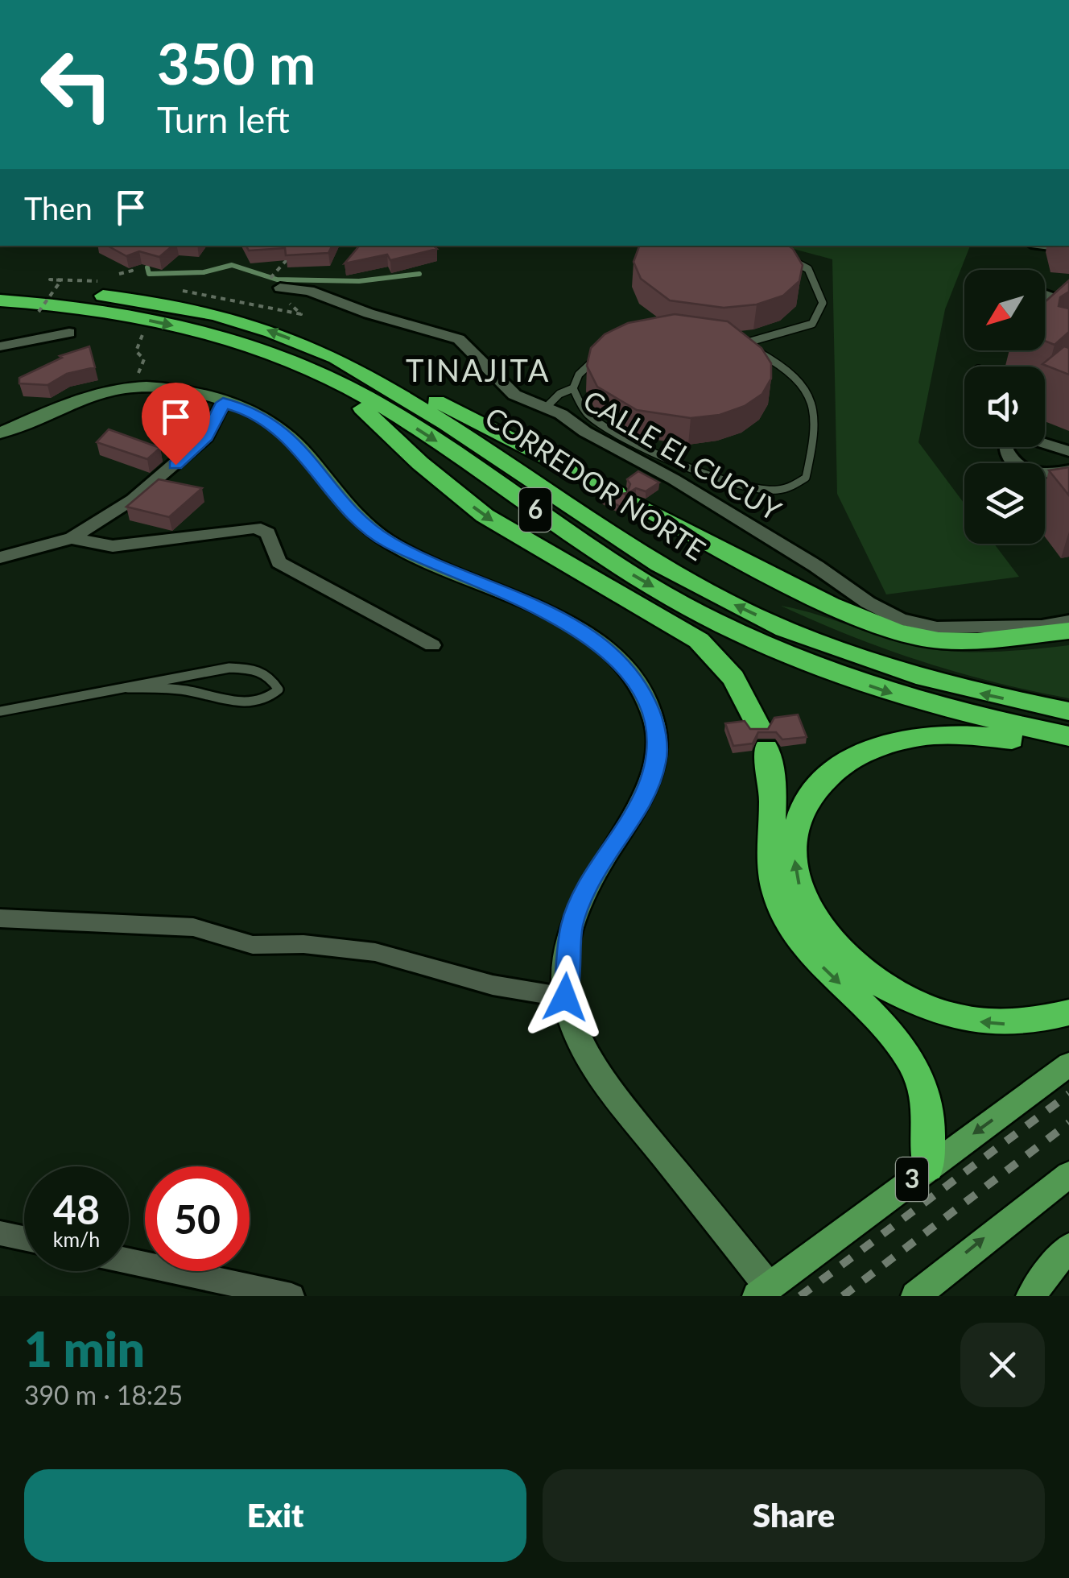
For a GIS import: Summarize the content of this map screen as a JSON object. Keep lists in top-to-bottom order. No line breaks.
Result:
{"streets":{"highway":["CORREDOR NORTE","6"],"main road":["3"],"street":["CALLE EL CUCUY"]},"districts":["TINAJITA"],"north":"bottom left","page":{"turn":["350 m","Turn left"],"then":"Then","speed":"48 km/h","limit":"50","heading":["1 min","390 m · 18:25"],"buttons":["Exit","Share"]}}
